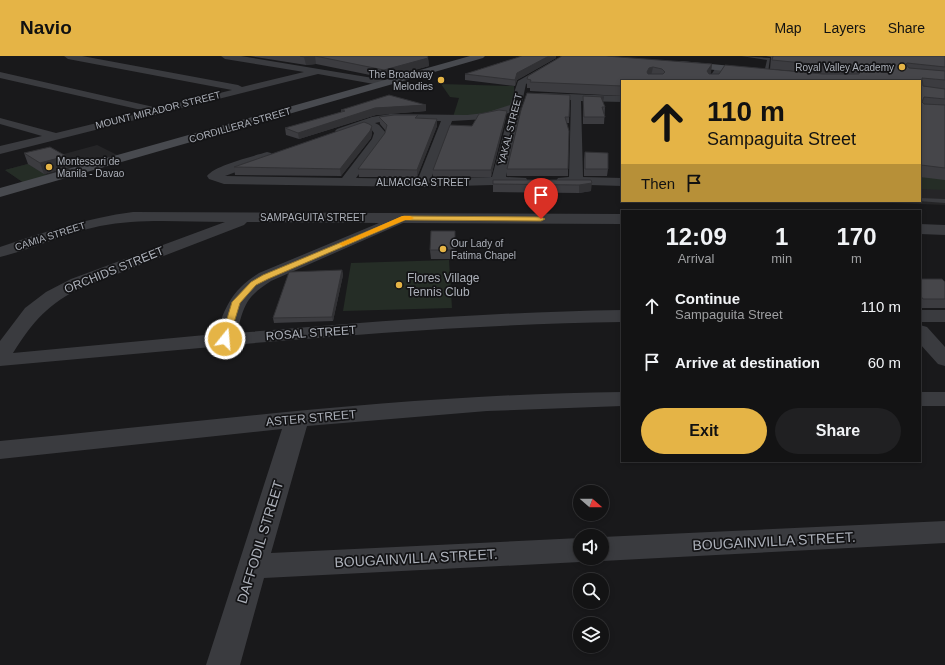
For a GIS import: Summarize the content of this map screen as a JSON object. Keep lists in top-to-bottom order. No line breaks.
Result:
{"streets":{"street":["MOUNT MIRADOR STREET","CORDILLERA STREET","YAKAL STREET","ALMACIGA STREET","SAMPAGUITA STREET","CAMIA STREET","ORCHIDS STREET","ROSAL STREET","ASTER STREET","BOUGAINVILLA STREET.","DAFFODIL STREET"]},"crossings":[["YAKAL STREET","ALMACIGA STREET"],["SAMPAGUITA STREET","CAMIA STREET"],["SAMPAGUITA STREET","ORCHIDS STREET"],["ASTER STREET","DAFFODIL STREET"],["BOUGAINVILLA STREET.","DAFFODIL STREET"]],"places":["Royal Valley Academy","The Broadway Melodies","Montessori de Manila - Davao","Our Lady of Fatima Chapel","Flores Village Tennis Club"],"north":"right","page":{"header":"Navio","nav":["Map","Layers","Share"],"turn":["110 m","Sampaguita Street"],"then":"Then","eta":["12:09","Arrival","1","min","170","m"],"list":[{"name":"Continue","note":"Sampaguita Street","value":"110 m"},{"name":"Arrive at destination","value":"60 m"}],"buttons":["Exit","Share"]}}
